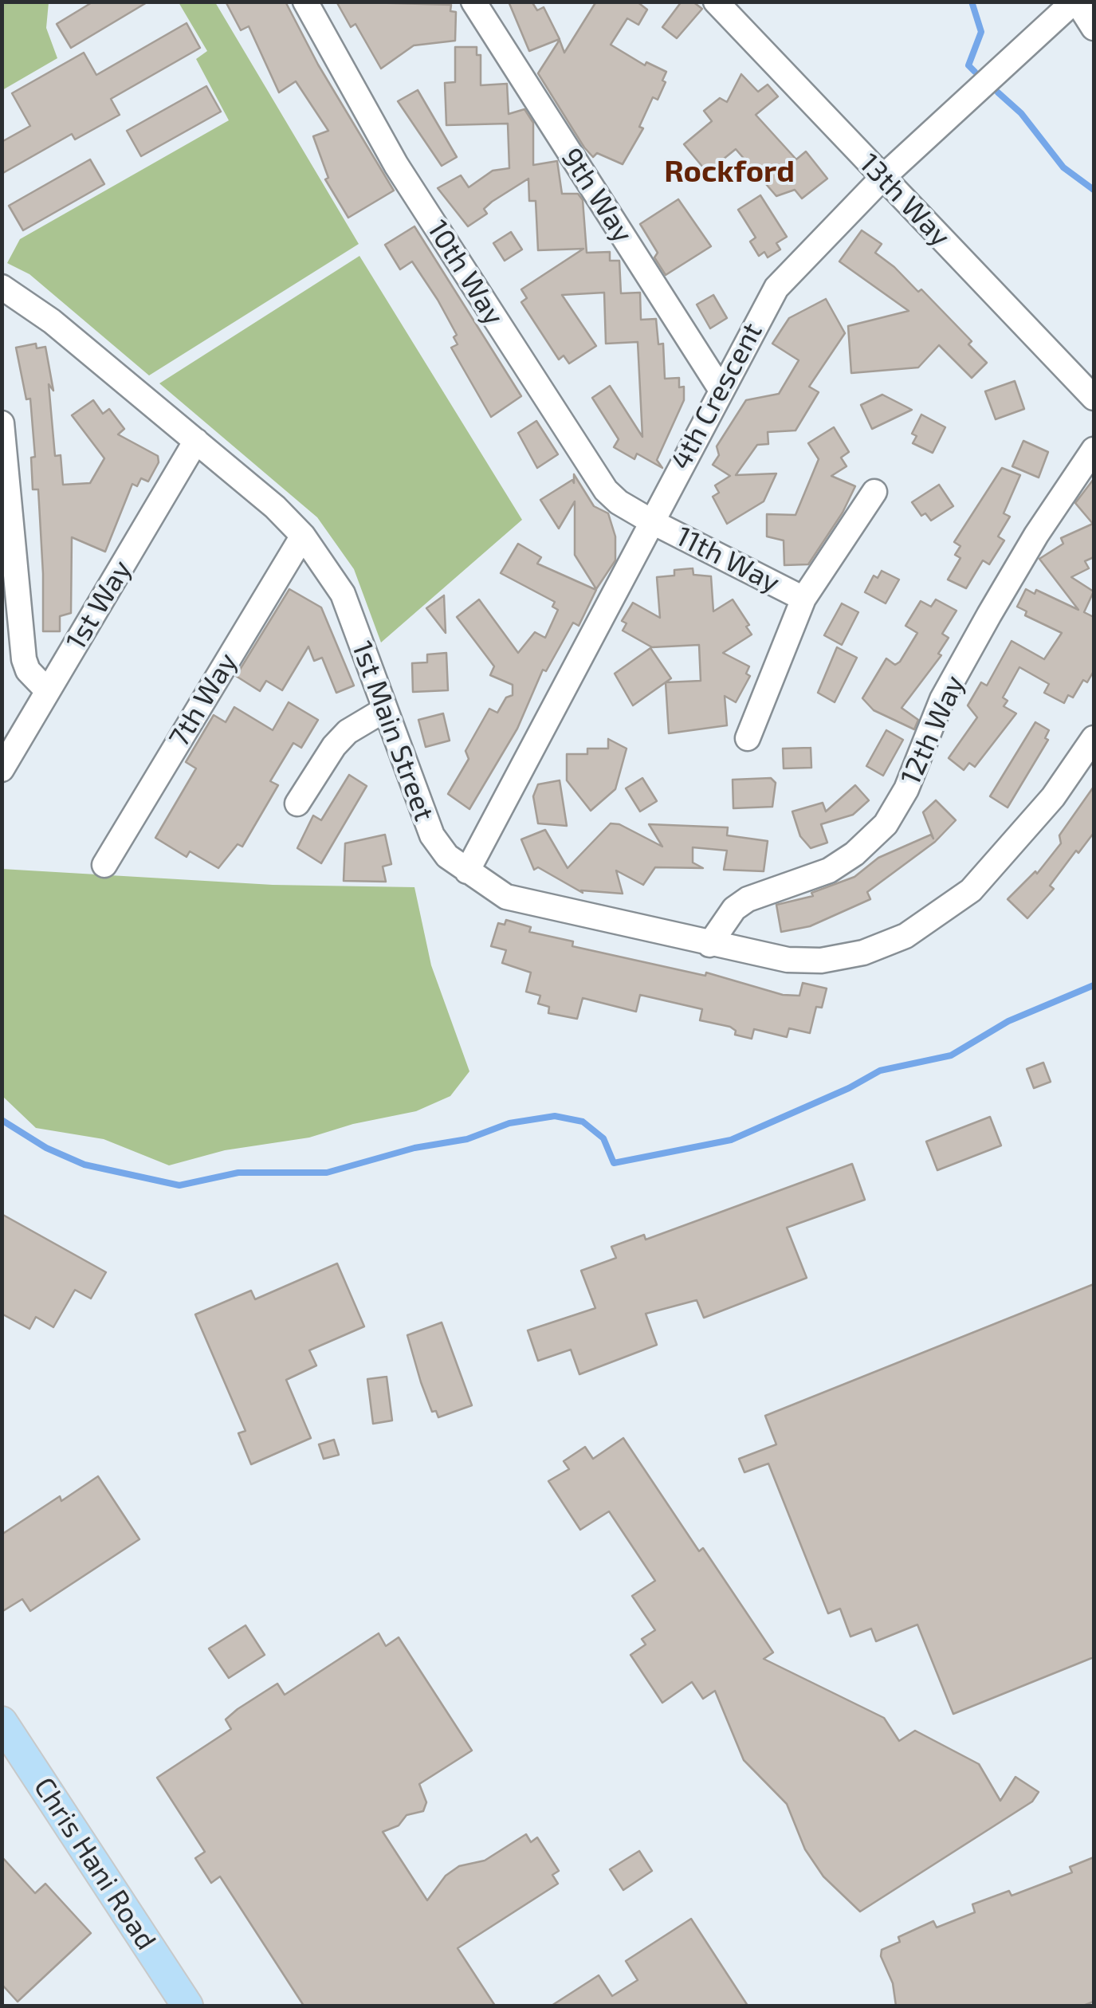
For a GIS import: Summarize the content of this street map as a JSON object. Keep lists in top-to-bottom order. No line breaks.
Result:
{"streets":{"main road":["Chris Hani Road"],"street":["9th Way","13th Way","10th Way","4th Crescent","11th Way","1st Way","7th Way","12th Way","1st Main Street"]},"crossings":[["9th Way","4th Crescent"],["13th Way","4th Crescent"],["10th Way","4th Crescent"],["10th Way","11th Way"],["4th Crescent","11th Way"],["4th Crescent","1st Main Street"],["1st Way","1st Main Street"],["7th Way","1st Main Street"],["12th Way","1st Main Street"]],"districts":["Rockford"]}
